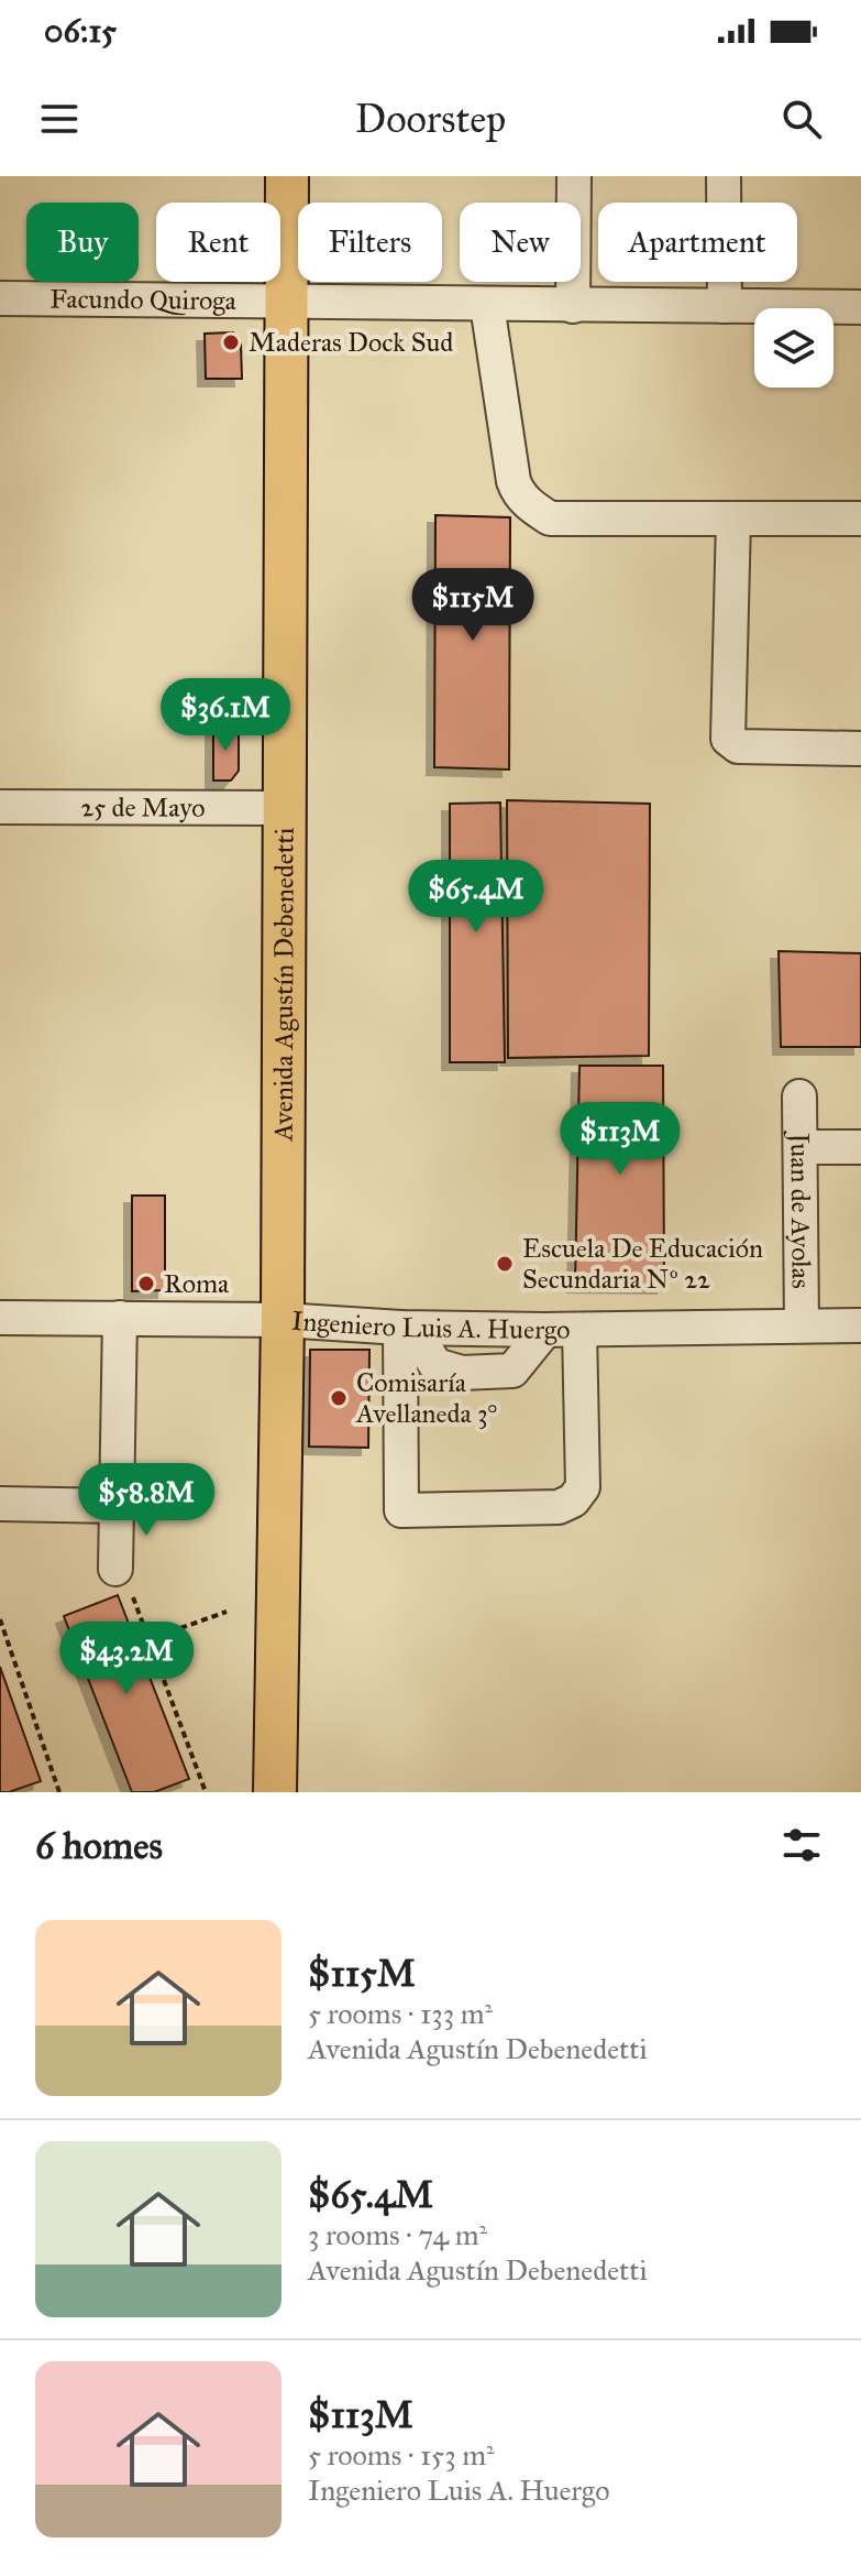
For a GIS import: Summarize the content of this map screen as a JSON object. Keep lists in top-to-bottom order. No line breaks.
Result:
{"streets":{"main road":["Avenida Agustín Debenedetti"],"street":["Facundo Quiroga","25 de Mayo","Juan de Ayolas","Ingeniero Luis A. Huergo"]},"crossings":[["Facundo Quiroga","Avenida Agustín Debenedetti"],["25 de Mayo","Avenida Agustín Debenedetti"],["Avenida Agustín Debenedetti","Ingeniero Luis A. Huergo"],["Juan de Ayolas","Ingeniero Luis A. Huergo"]],"places":["Maderas Dock Sud","Escuela De Educación Secundaria Nº 22","Roma","Comisaría Avellaneda 3°"],"page":{"status":"06:15","header":"Doorstep","chip":["Buy","Rent","Filters","New","Apartment"],"price":["$115M","$36.1M","$65.4M","$113M","$58.8M","$43.2M"],"heading":"6 homes","list":[{"name":"$115M","note":"5 rooms · 133 m² · Avenida Agustín Debenedetti"},{"name":"$65.4M","note":"3 rooms · 74 m² · Avenida Agustín Debenedetti"},{"name":"$113M","note":"5 rooms · 153 m² · Ingeniero Luis A. Huergo"}]}}
